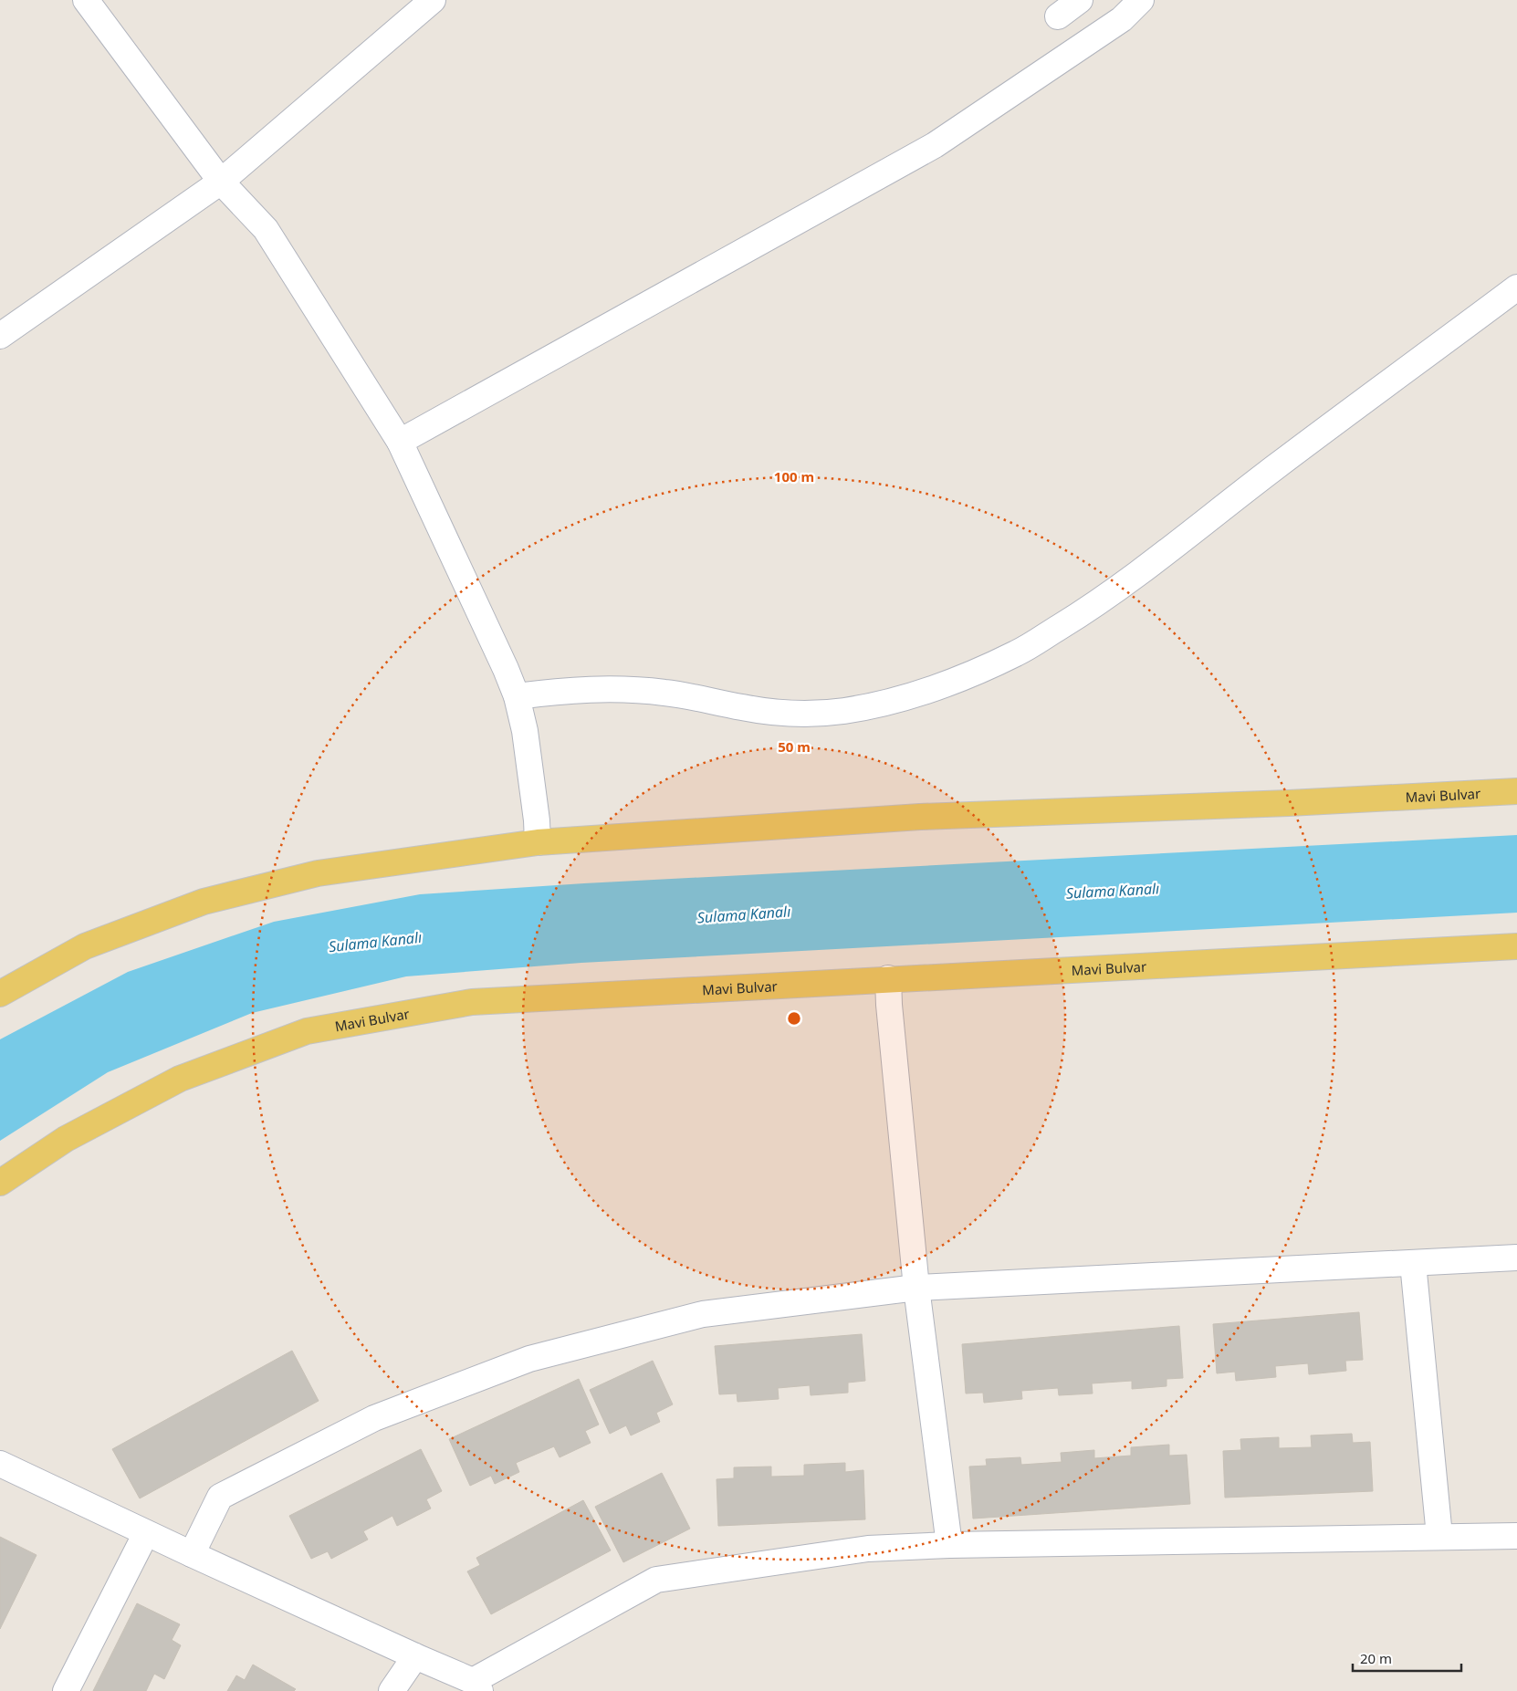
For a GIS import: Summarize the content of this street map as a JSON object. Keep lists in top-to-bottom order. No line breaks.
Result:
{"streets":{"main road":["Mavi Bulvar"]},"water":["Sulama Kanalı"],"scale_bar":"20 m","rings":["100 m","50 m"]}
